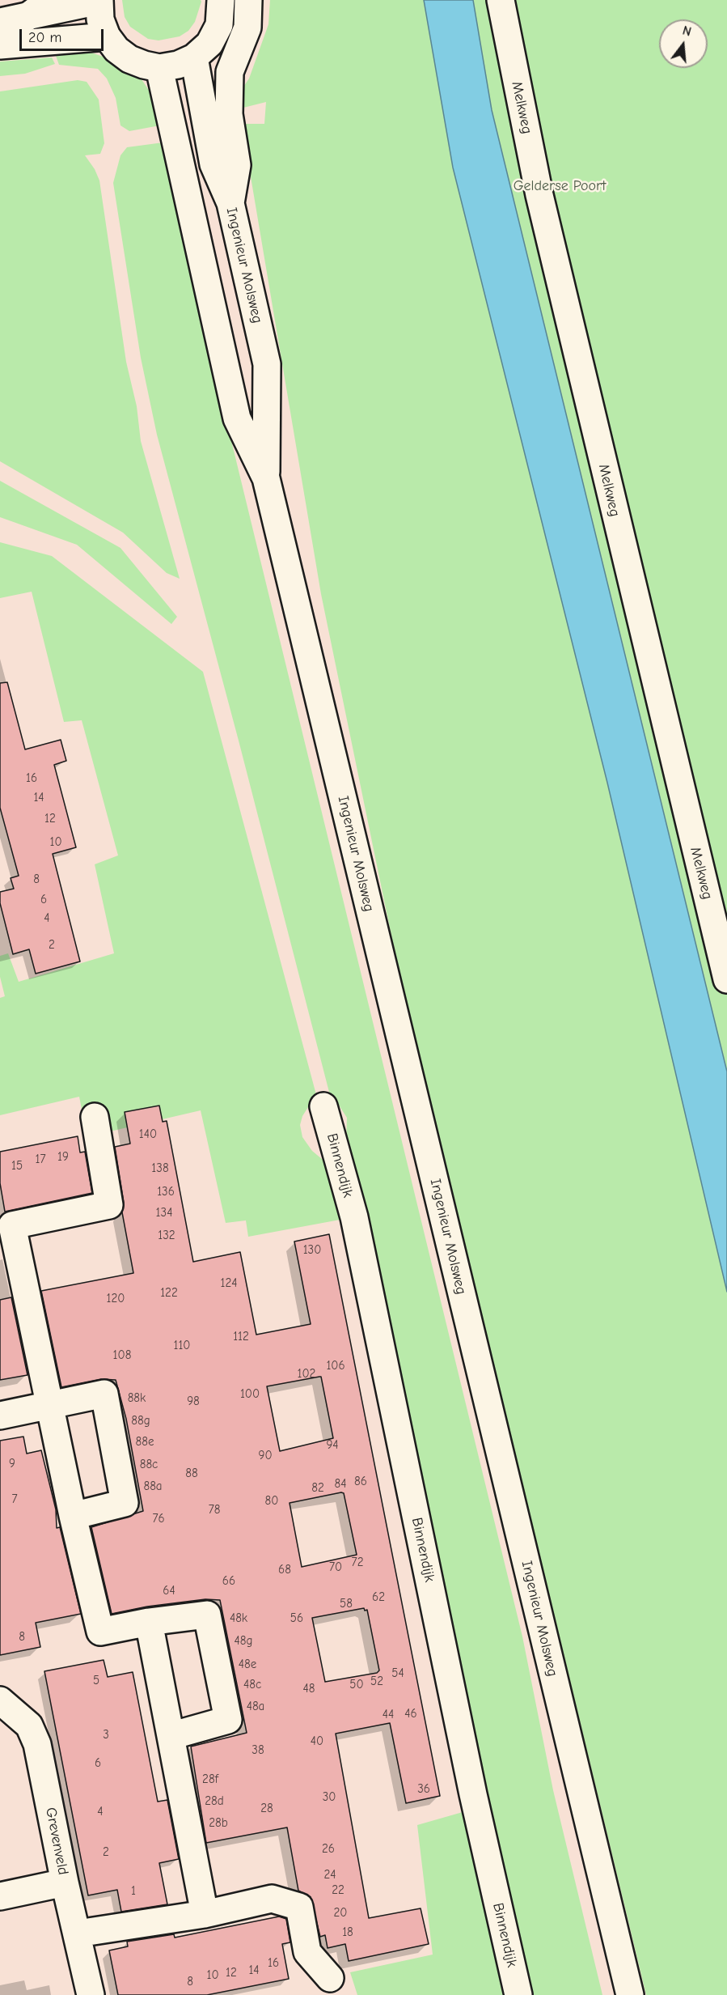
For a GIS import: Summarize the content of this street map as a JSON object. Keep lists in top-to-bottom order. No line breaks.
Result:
{"streets":{"street":["Melkweg","Ingenieur Molsweg","Binnendijk","Grevenveld"]},"parks":["Gelderse Poort"],"house_numbers":["16","14","12","10","8","6","4","2","140","19","17","15","138","136","134","132","130","124","122","120","112","110","108","106","102","100","88k","98","88g","88e","94","90","9","88c","88","86","84","88a","82","7","80","78","76","72","70","68","66","64","62","58","48k","56","8","48g","48e","54","5","52","48c","50","48","48a","46","44","3","40","38","6","28f","36","30","28d","28","4","28b","26","2","24","22","1","20","18","16","14","12","10","8"],"scale_bar":"20 m","north":"top"}
